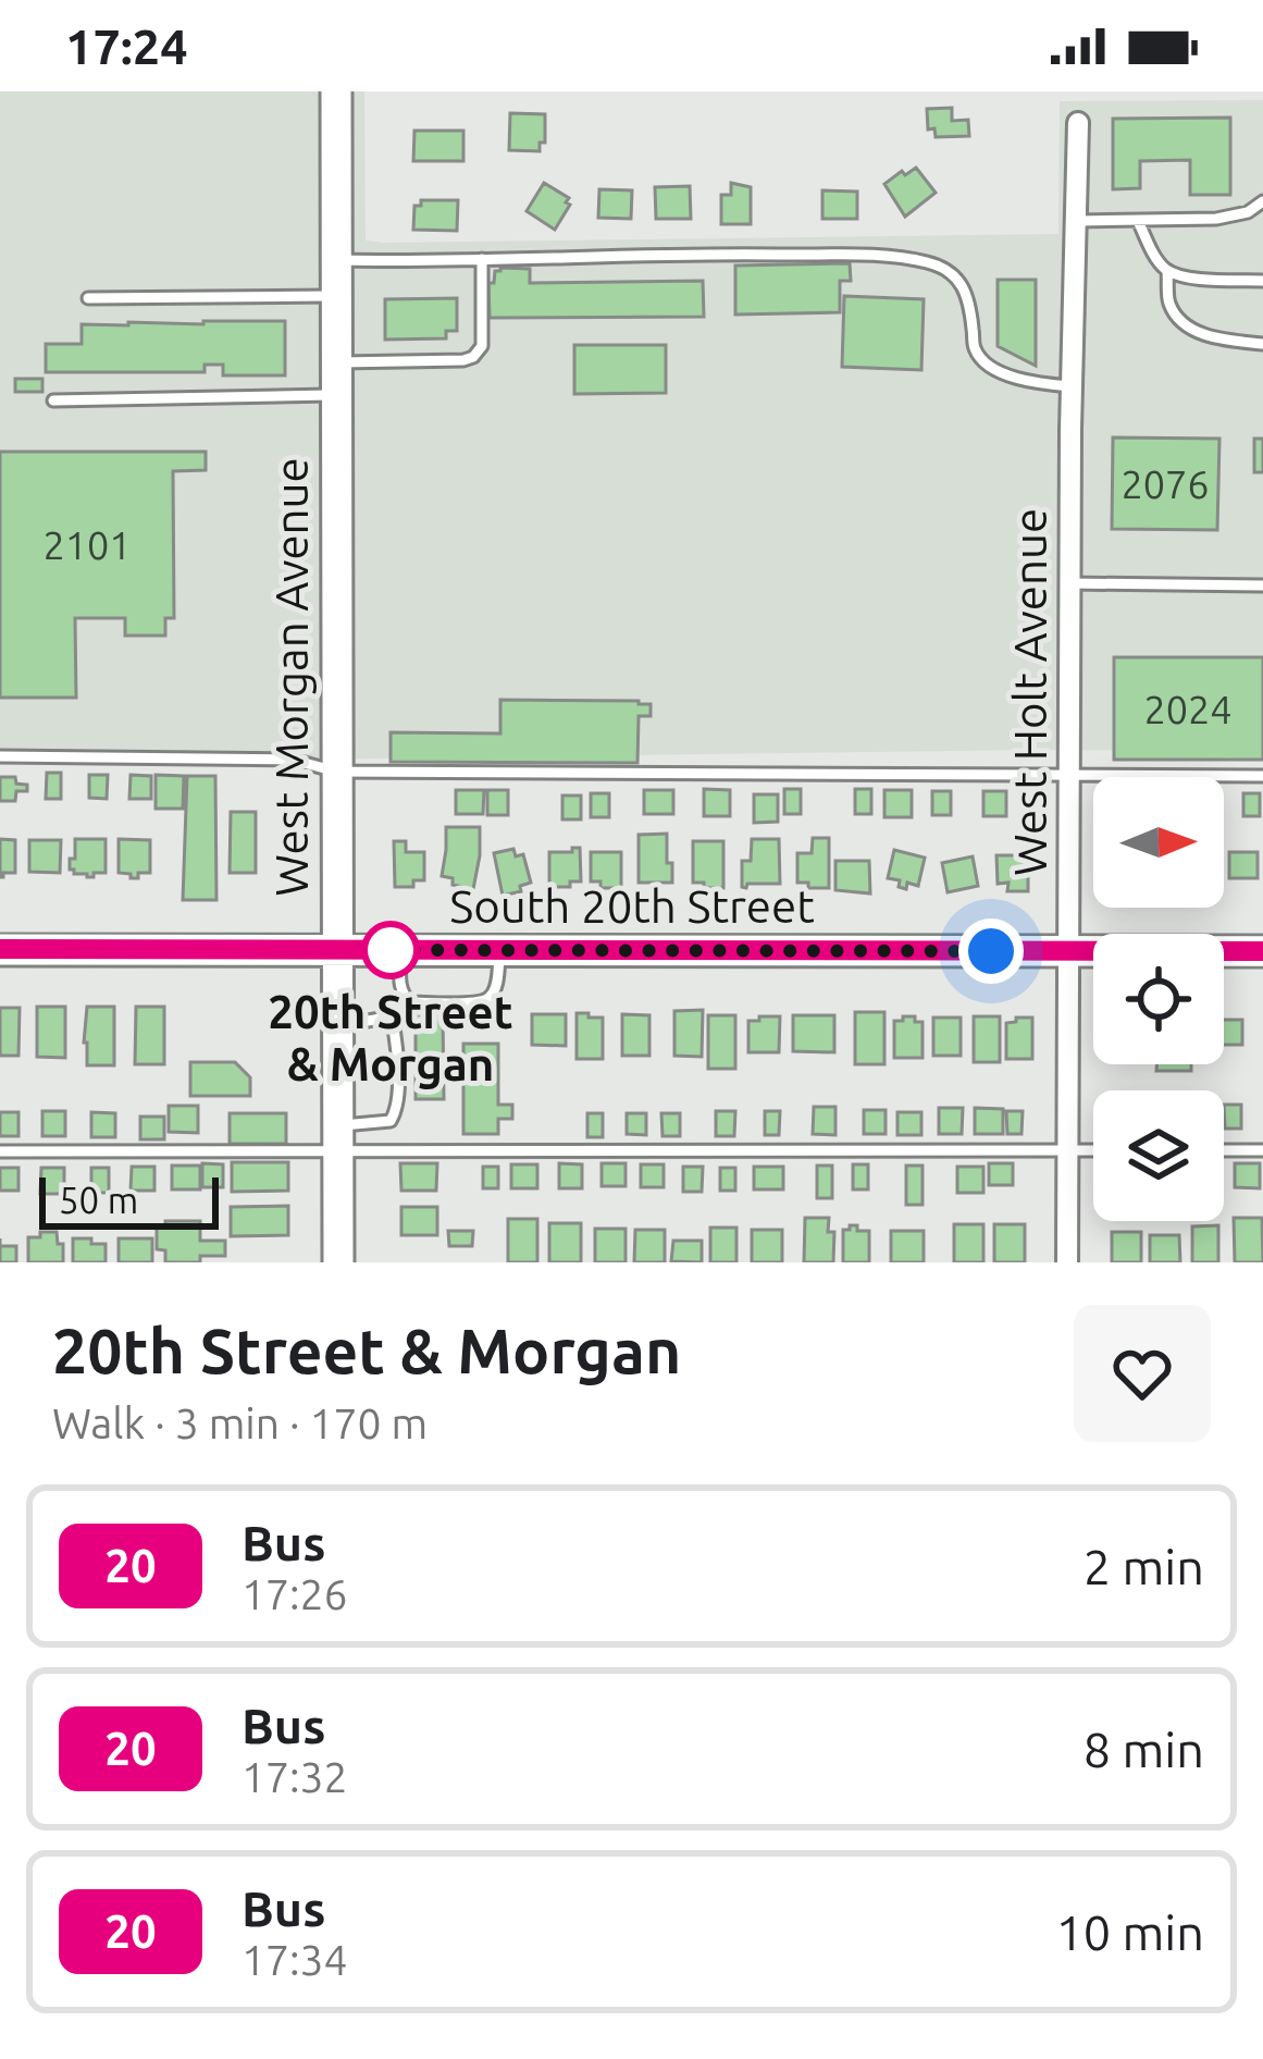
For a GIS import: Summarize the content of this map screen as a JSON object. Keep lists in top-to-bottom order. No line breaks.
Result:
{"streets":{"street":["West Morgan Avenue","West Holt Avenue","South 20th Street"]},"crossings":[["West Morgan Avenue","South 20th Street"],["West Holt Avenue","South 20th Street"]],"places":["20th Street & Morgan"],"lines":["bus line 20"],"house_numbers":["2076","2101","2024"],"scale_bar":"50 m","north":"right","page":{"status":"17:24","scale":"50 m","heading":["20th Street & Morgan","Walk · 3 min · 170 m"],"list":[{"mark":"20","name":"Bus","note":"17:26","value":"2 min"},{"mark":"20","name":"Bus","note":"17:32","value":"8 min"},{"mark":"20","name":"Bus","note":"17:34","value":"10 min"}]}}
